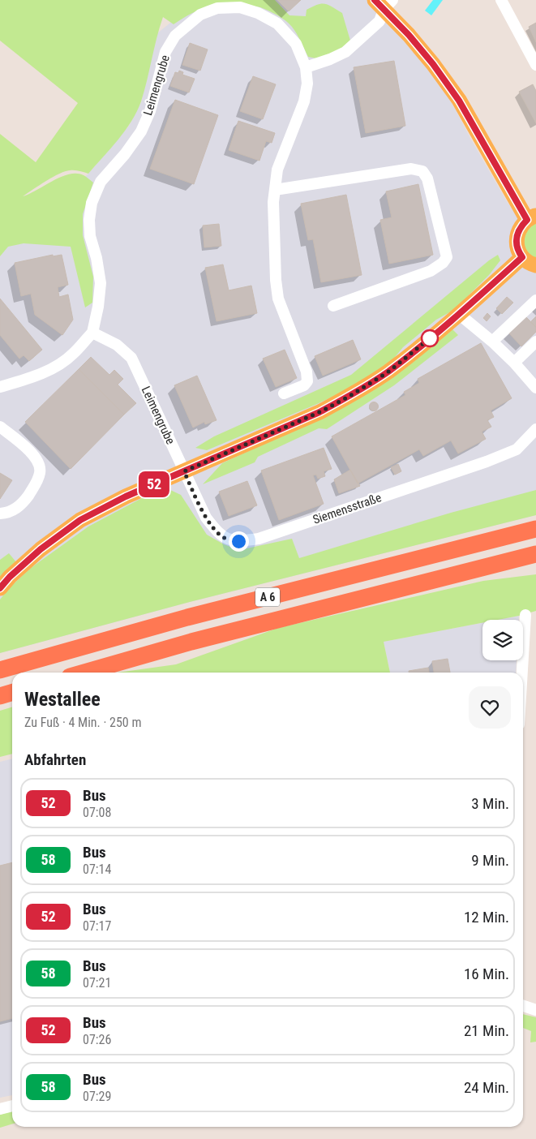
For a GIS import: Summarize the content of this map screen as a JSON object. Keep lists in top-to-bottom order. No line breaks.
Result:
{"streets":{"highway":["A 6"],"street":["Leimengrube","Siemensstraße"]},"crossings":[["Leimengrube","Siemensstraße"]],"lines":["bus line 52"],"page":{"on_map":"52","heading":[["Westallee","Zu Fuß · 4 Min. · 250 m"],"Abfahrten"],"list":[{"mark":"52","name":"Bus","note":"07:08","value":"3 Min."},{"mark":"58","name":"Bus","note":"07:14","value":"9 Min."},{"mark":"52","name":"Bus","note":"07:17","value":"12 Min."},{"mark":"58","name":"Bus","note":"07:21","value":"16 Min."},{"mark":"52","name":"Bus","note":"07:26","value":"21 Min."},{"mark":"58","name":"Bus","note":"07:29","value":"24 Min."}]}}
